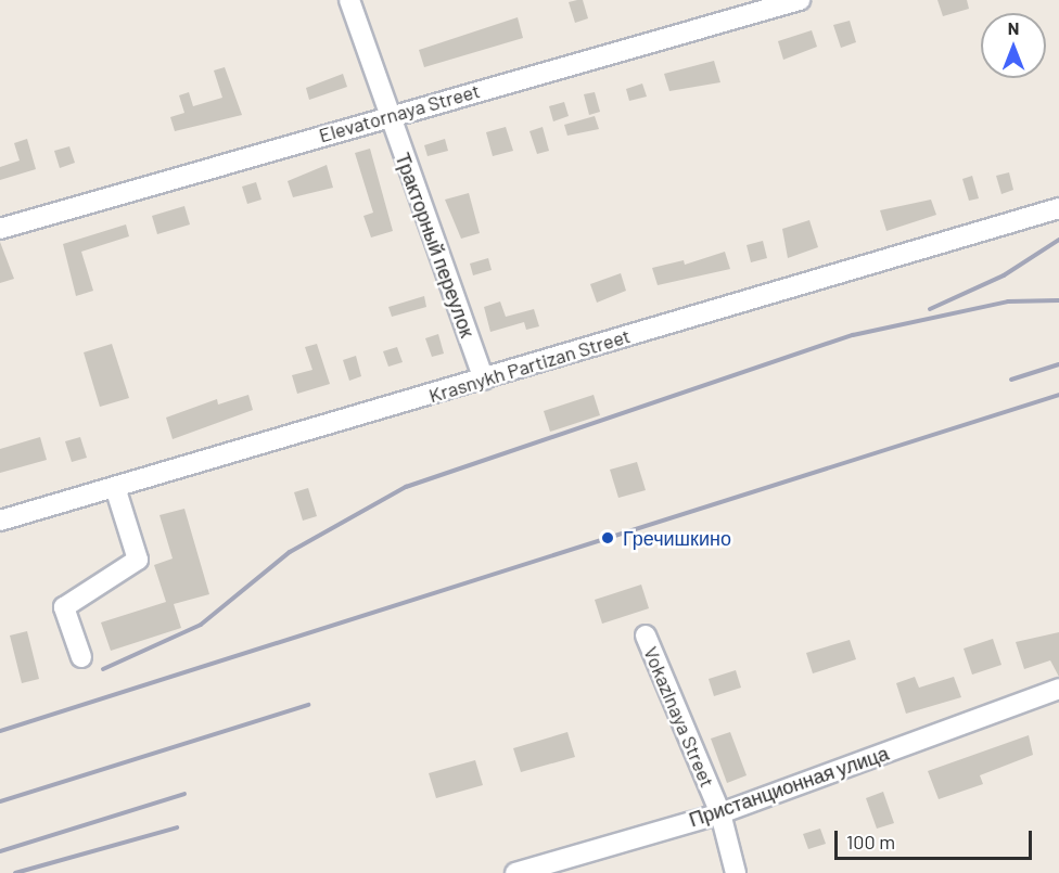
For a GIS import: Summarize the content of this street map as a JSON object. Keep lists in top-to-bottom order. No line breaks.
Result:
{"streets":{"street":["Elevatornaya Street","Тракторный переулок","Krasnykh Partizan Street","Vokazlnaya Street","Пристанционная улица"]},"crossings":[["Elevatornaya Street","Тракторный переулок"],["Тракторный переулок","Krasnykh Partizan Street"],["Vokazlnaya Street","Пристанционная улица"]],"places":["Гречишкино"],"scale_bar":"100 m","north":"top"}
